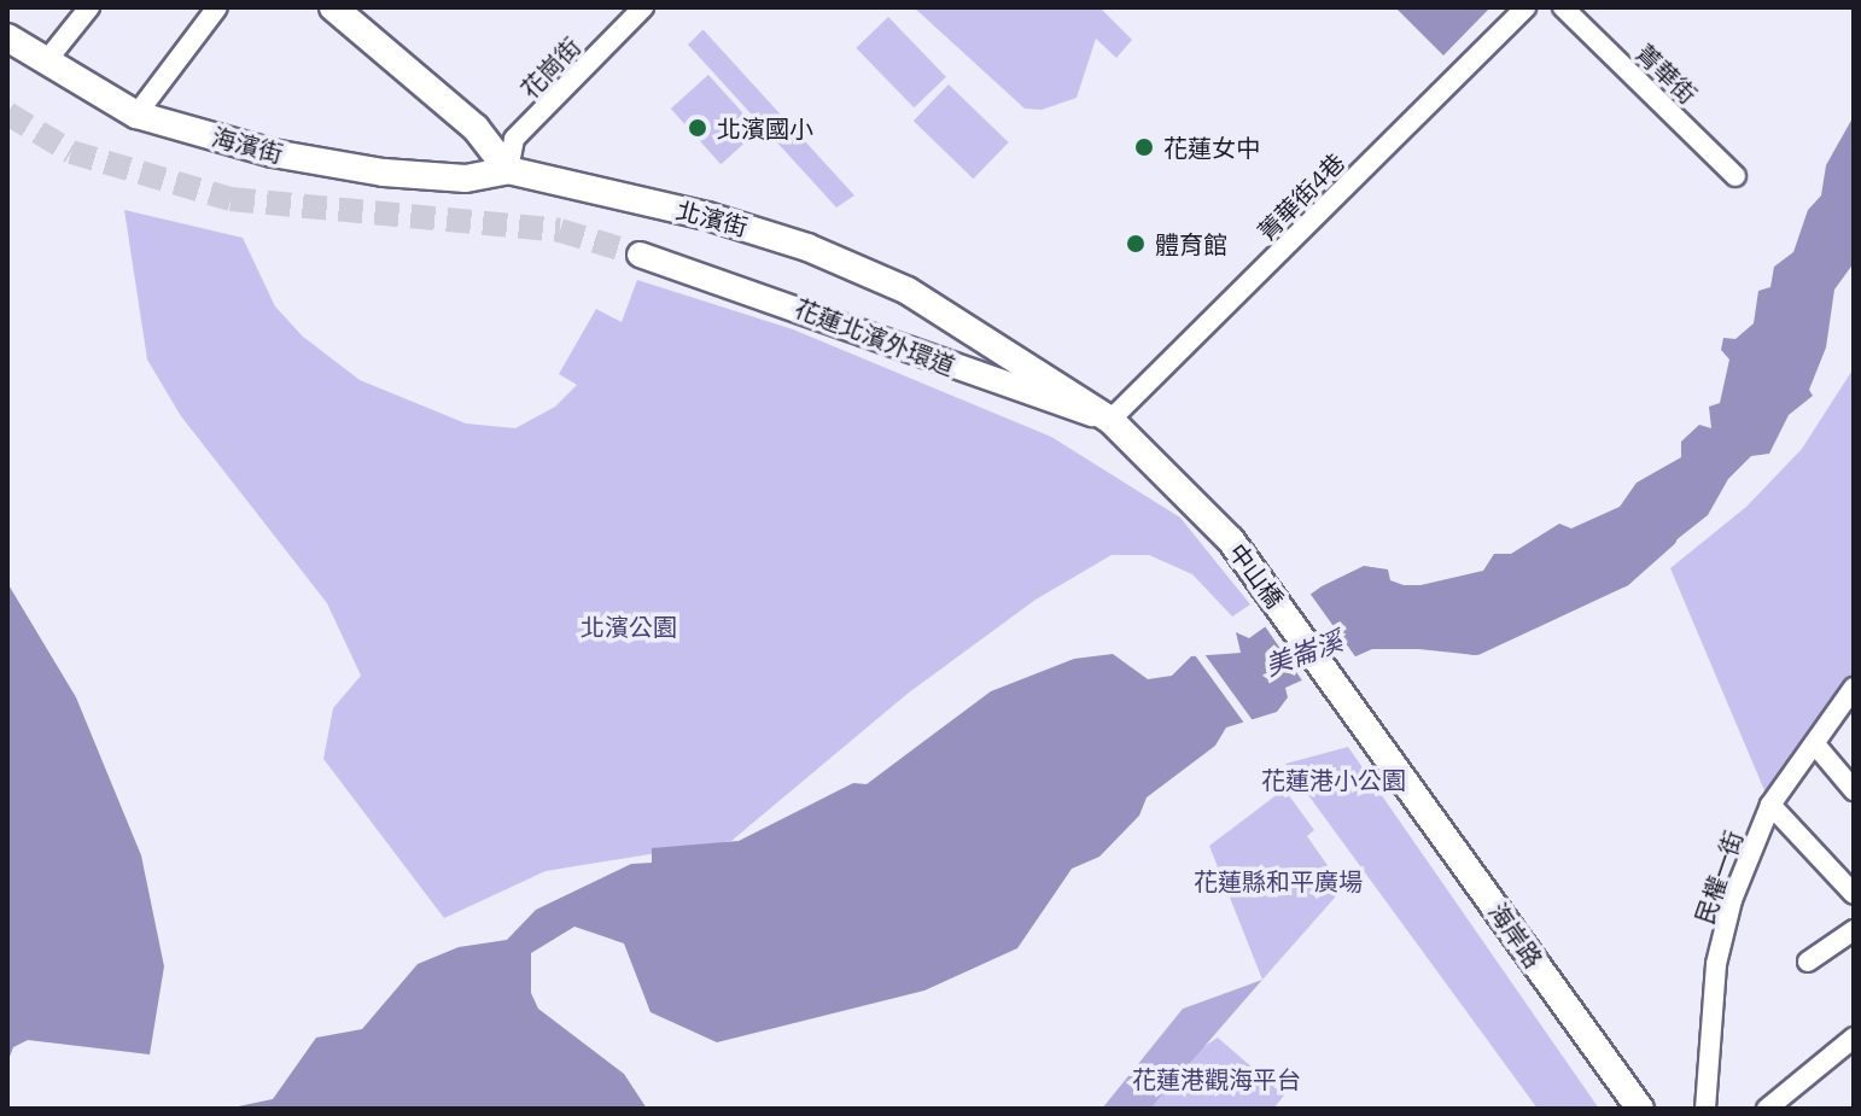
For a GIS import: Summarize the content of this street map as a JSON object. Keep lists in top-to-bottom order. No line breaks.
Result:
{"streets":{"main road":["海濱街","北濱街","中山橋","海岸路"],"street":["花崗街","菁華街","菁華街4巷","花蓮北濱外環道","民權一街"]},"crossings":[["花崗街","海濱街"],["花崗街","北濱街"],["海濱街","北濱街"],["菁華街4巷","北濱街"],["菁華街4巷","花蓮北濱外環道"],["菁華街4巷","中山橋"],["北濱街","花蓮北濱外環道"],["北濱街","中山橋"],["花蓮北濱外環道","中山橋"],["中山橋","海岸路"]],"water":["美崙溪"],"parks":["北濱公園","花蓮港小公園","花蓮縣和平廣場","花蓮港觀海平台"],"places":["北濱國小","花蓮女中","體育館"]}
